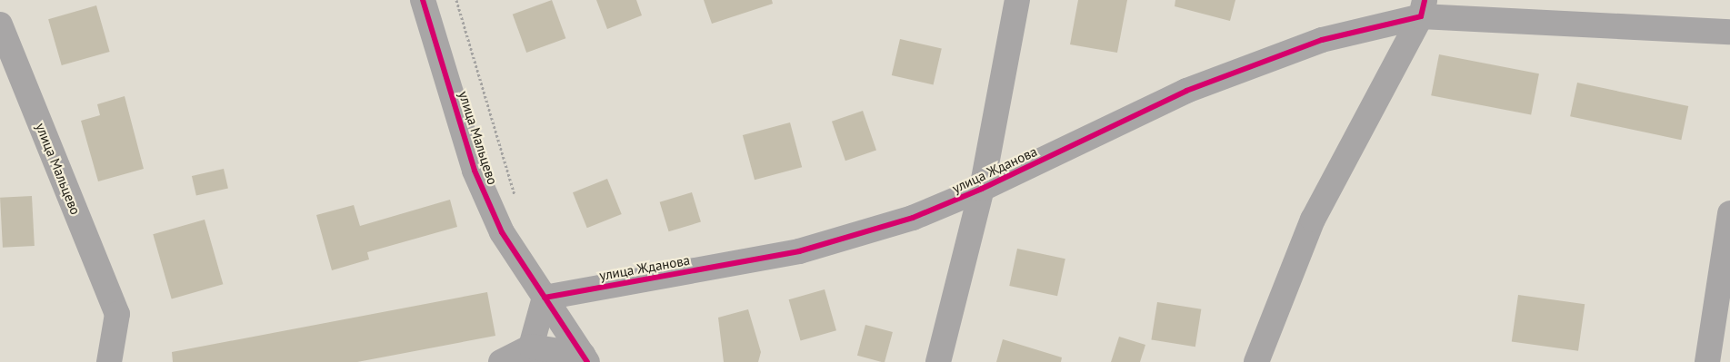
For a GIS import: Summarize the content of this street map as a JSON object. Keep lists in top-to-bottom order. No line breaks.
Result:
{"streets":{"street":["улица Мальцево","улица Жданова"]},"crossings":[["улица Мальцево","улица Жданова"]]}
